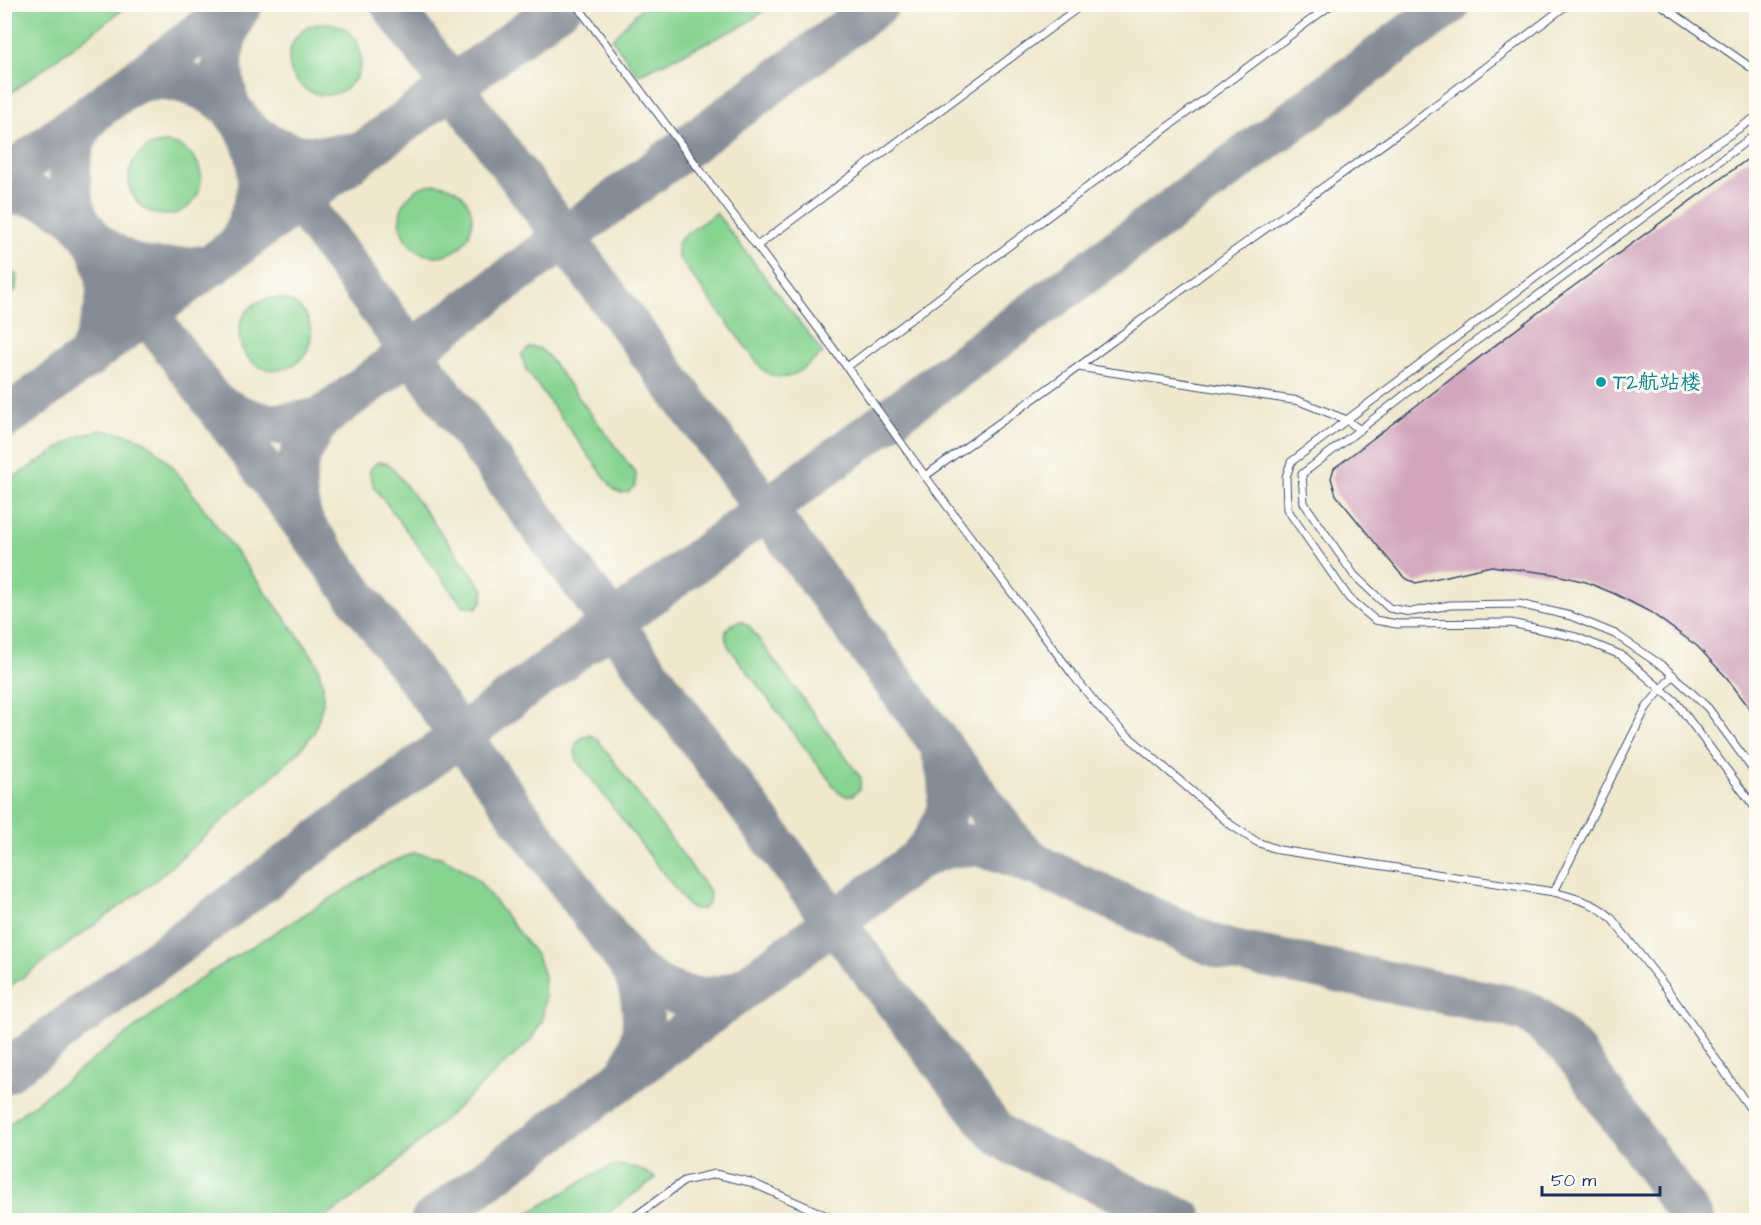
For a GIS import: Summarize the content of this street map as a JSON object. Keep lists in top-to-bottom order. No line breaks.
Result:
{"places":["T2航站楼"],"scale_bar":"50 m"}
